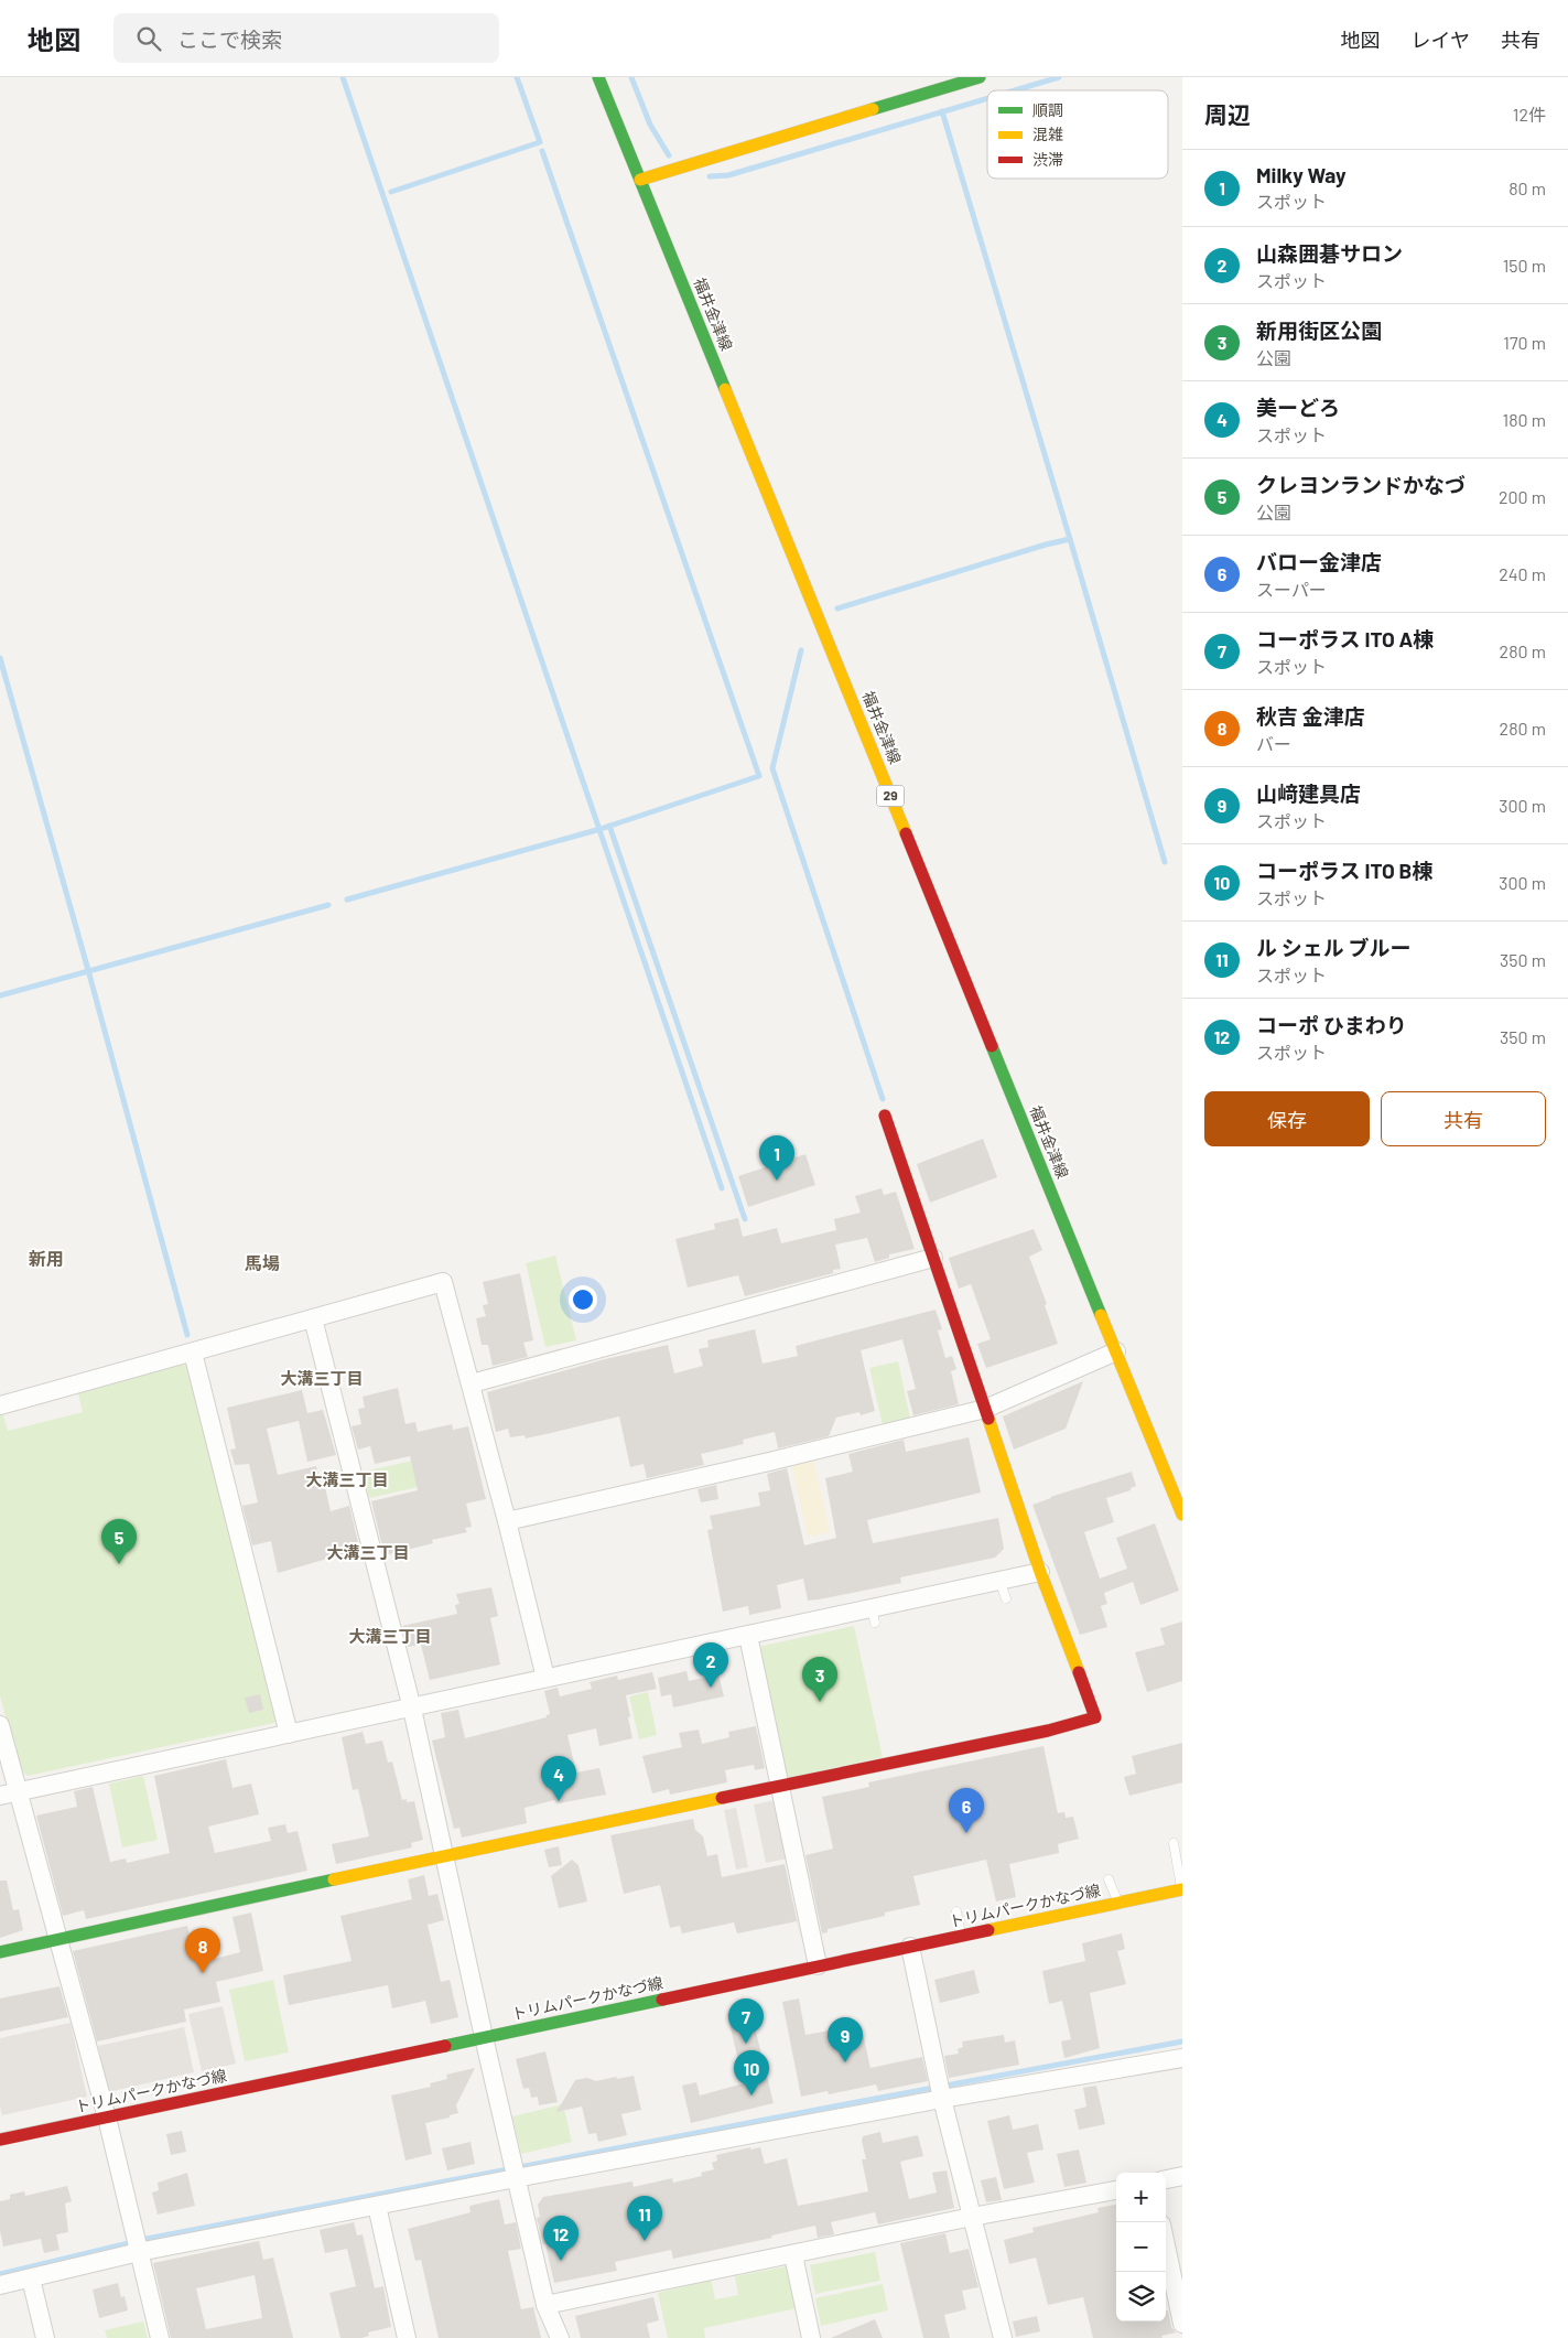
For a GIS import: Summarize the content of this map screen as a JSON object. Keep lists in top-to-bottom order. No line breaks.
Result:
{"streets":{"main road":["福井金津線","29","トリムパークかなづ線"]},"districts":["新用","馬場","大溝三丁目","大溝三丁目","大溝三丁目","大溝三丁目"],"legend":["順調","混雑","渋滞"],"page":{"header":"地図","search":"ここで検索","nav":["地図","レイヤ","共有"],"heading":["周辺","12件"],"list":[{"mark":"1","name":"Milky Way","note":"スポット","value":"80 m"},{"mark":"2","name":"山森囲碁サロン","note":"スポット","value":"150 m"},{"mark":"3","name":"新用街区公園","note":"公園","value":"170 m"},{"mark":"4","name":"美ーどろ","note":"スポット","value":"180 m"},{"mark":"5","name":"クレヨンランドかなづ","note":"公園","value":"200 m"},{"mark":"6","name":"バロー金津店","note":"スーパー","value":"240 m"},{"mark":"7","name":"コーポラス ITO A棟","note":"スポット","value":"280 m"},{"mark":"8","name":"秋吉 金津店","note":"バー","value":"280 m"},{"mark":"9","name":"山﨑建具店","note":"スポット","value":"300 m"},{"mark":"10","name":"コーポラス ITO B棟","note":"スポット","value":"300 m"},{"mark":"11","name":"ル シェル ブルー","note":"スポット","value":"350 m"},{"mark":"12","name":"コーポ ひまわり","note":"スポット","value":"350 m"}],"buttons":["保存","共有"],"pins":["1","5","2","3","4","6","8","7","9","10","11","12"],"map_buttons":["+","−"]}}
